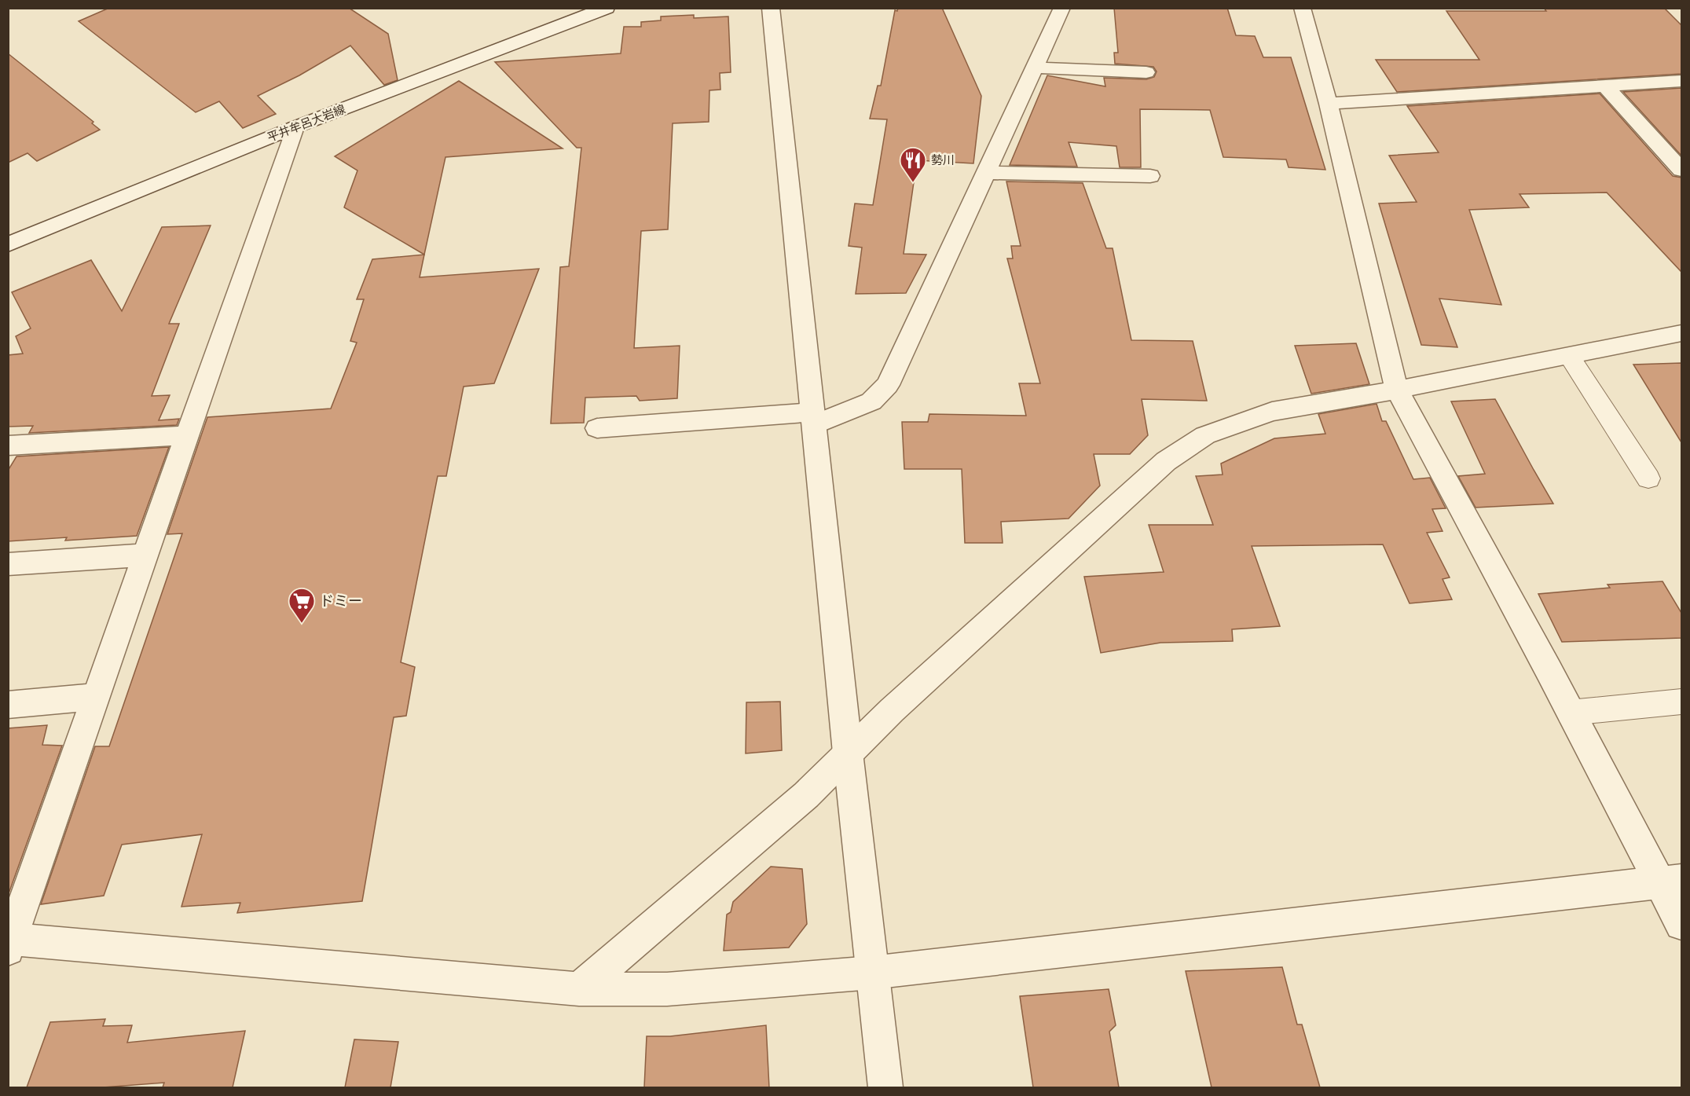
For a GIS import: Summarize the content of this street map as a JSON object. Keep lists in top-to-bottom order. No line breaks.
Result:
{"streets":{"street":["平井牟呂大岩線"]},"places":{"restaurant":["勢川"],"supermarket":["ドミー"]}}
